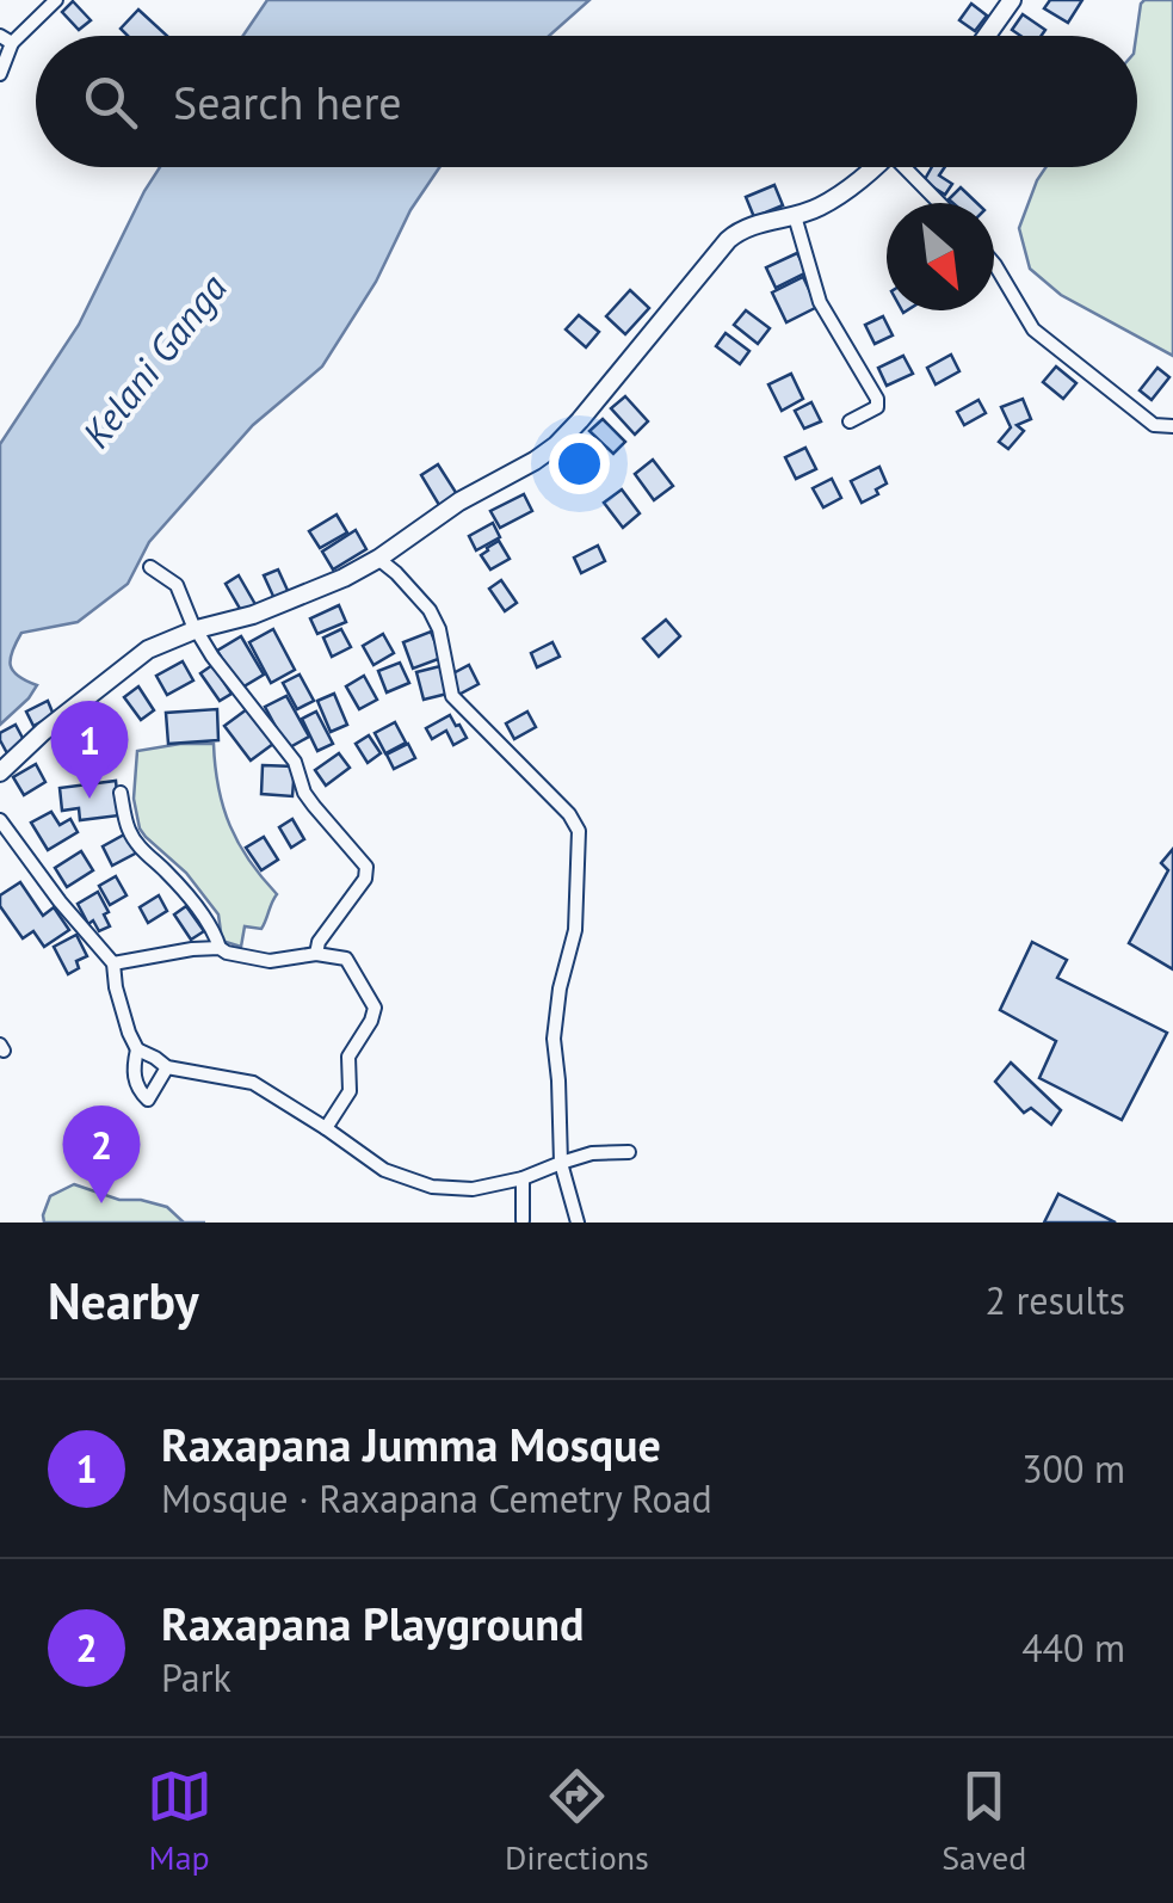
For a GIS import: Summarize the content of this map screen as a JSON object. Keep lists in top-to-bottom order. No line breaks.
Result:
{"water":["Kelani Ganga"],"north":"bottom right","page":{"search":"Search here","pins":["1","2"],"heading":["Nearby","2 results"],"list":[{"mark":"1","name":"Raxapana Jumma Mosque","note":"Mosque · Raxapana Cemetry Road","value":"300 m"},{"mark":"2","name":"Raxapana Playground","note":"Park","value":"440 m"}],"nav":["Map","Directions","Saved"]}}
